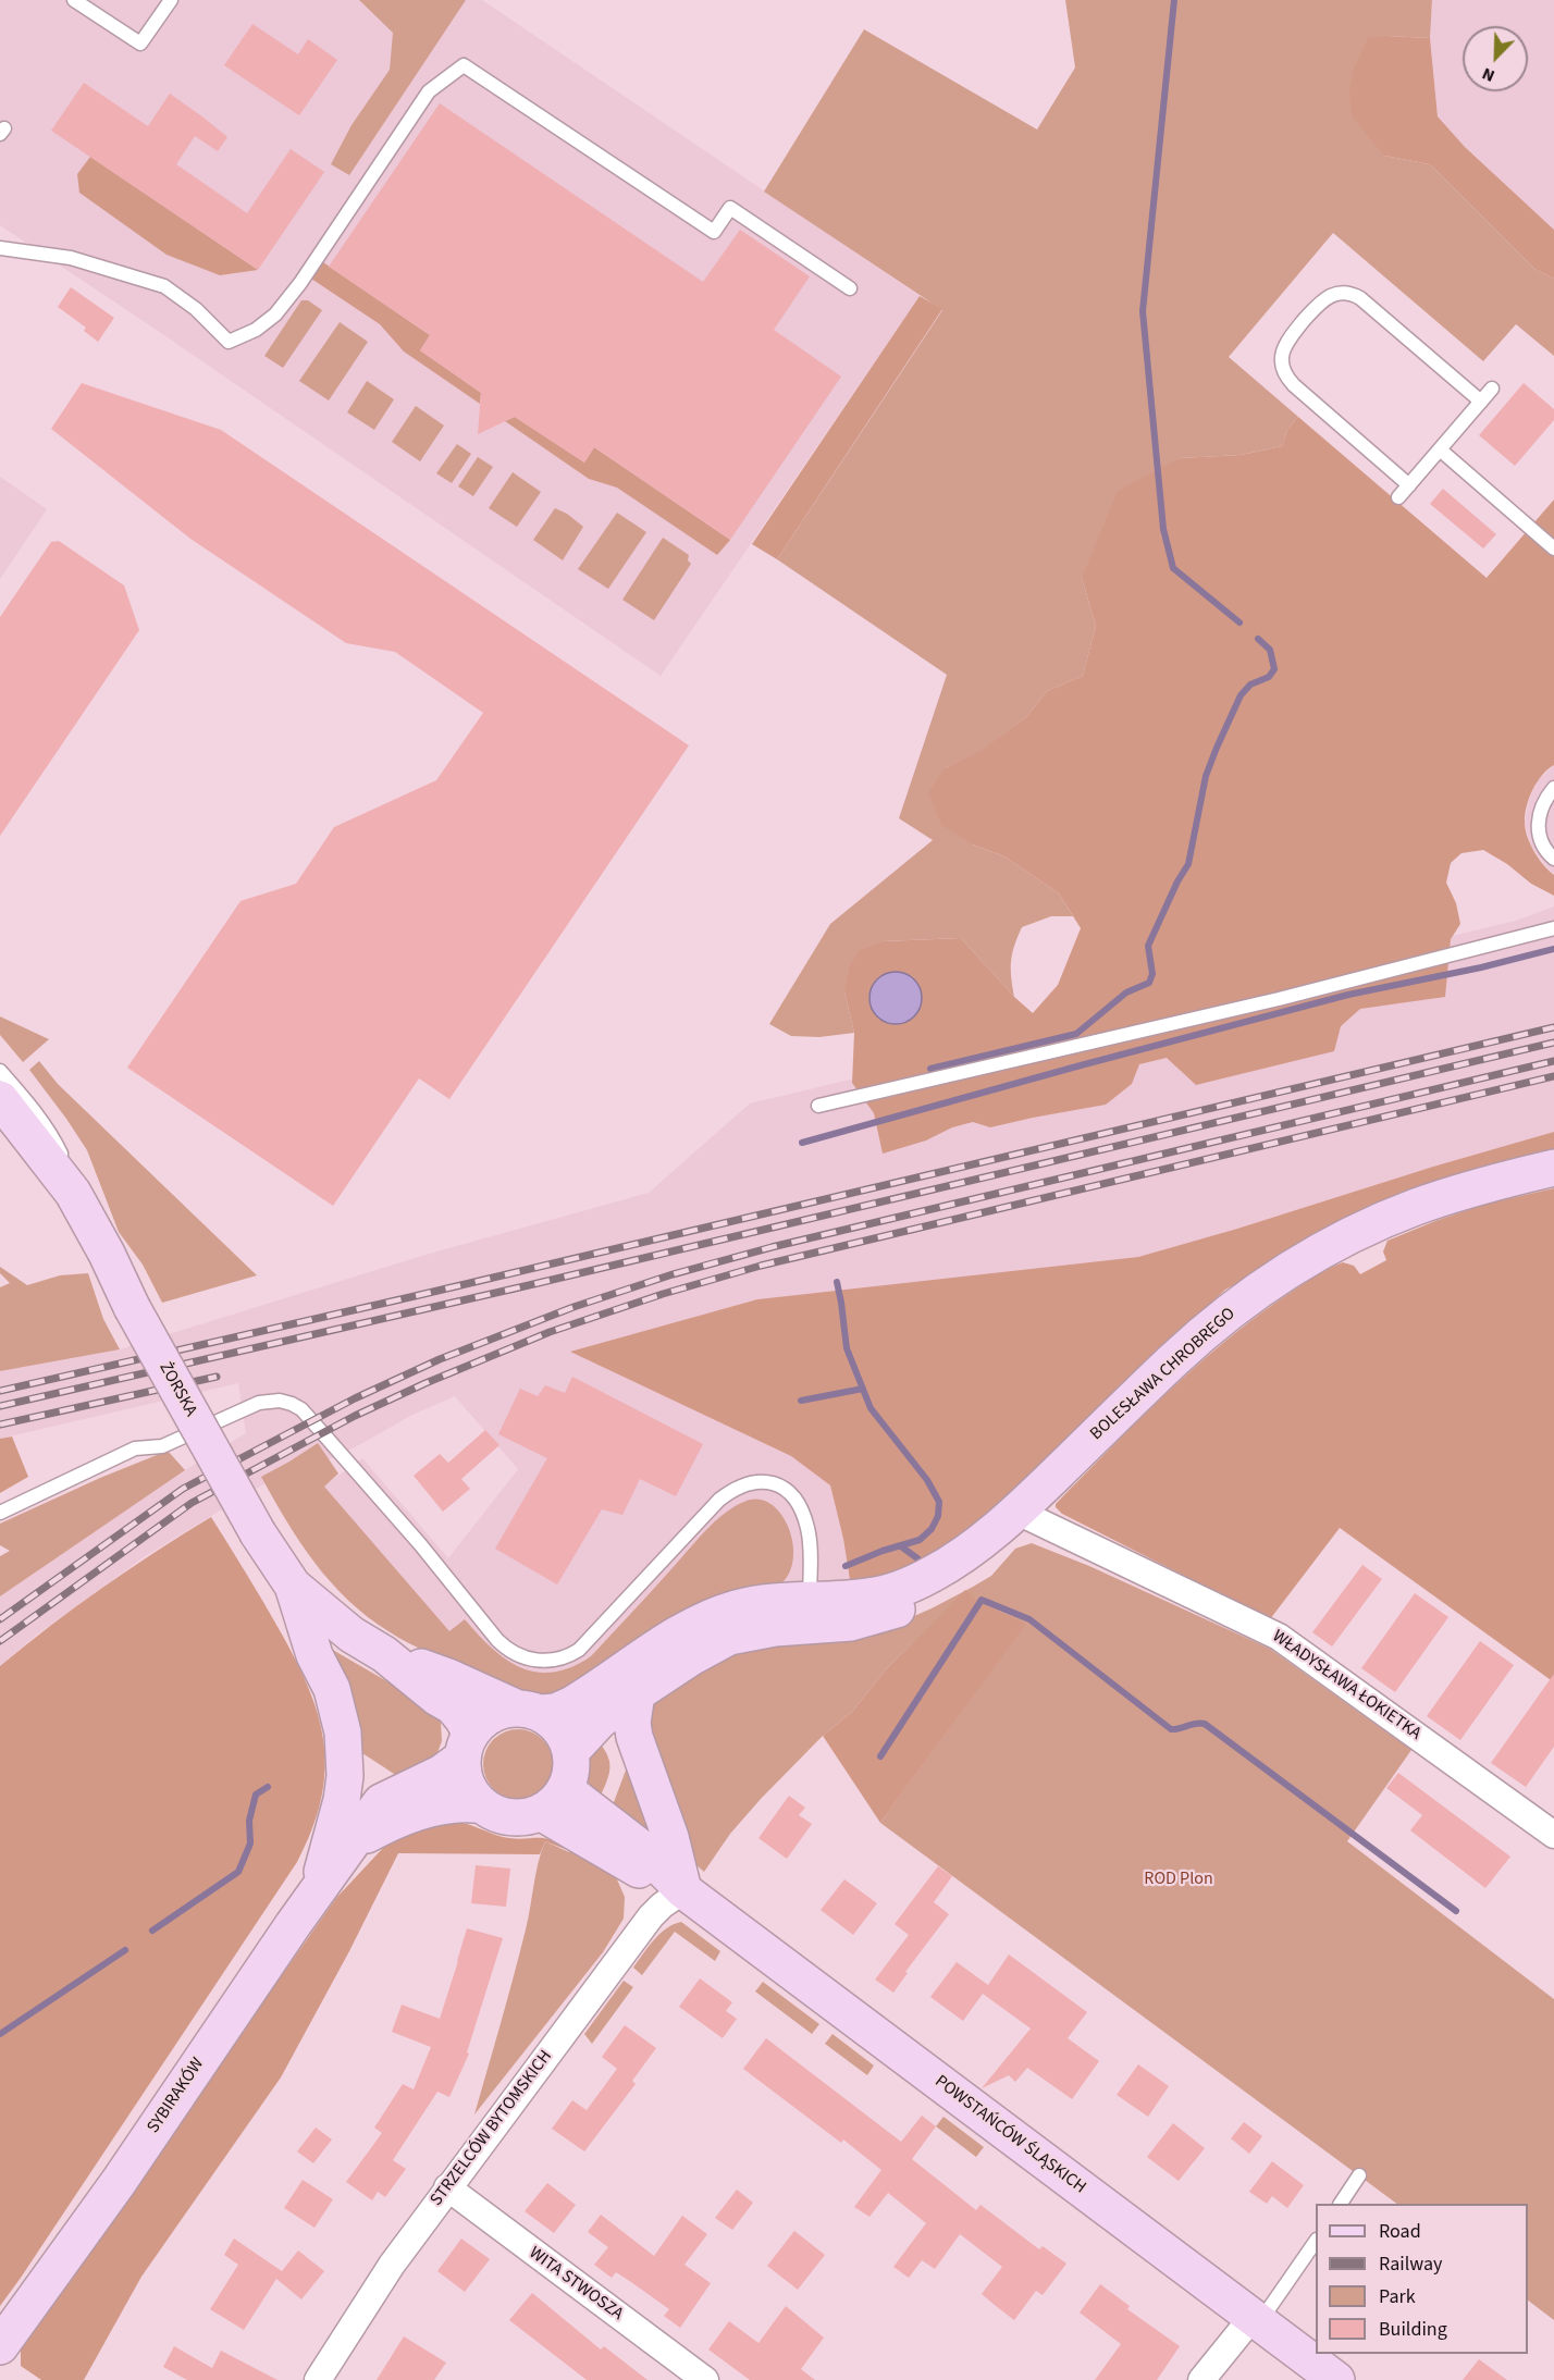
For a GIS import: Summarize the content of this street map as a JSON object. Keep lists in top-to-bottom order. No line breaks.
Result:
{"streets":{"street":["BOLESŁAWA CHROBREGO","ŻORSKA","WŁADYSŁAWA ŁOKIETKA","SYBIRAKÓW","STRZELCÓW BYTOMSKICH","POWSTAŃCÓW ŚLĄSKICH","WITA STWOSZA"]},"crossings":[["BOLESŁAWA CHROBREGO","ŻORSKA"],["BOLESŁAWA CHROBREGO","WŁADYSŁAWA ŁOKIETKA"],["BOLESŁAWA CHROBREGO","SYBIRAKÓW"],["BOLESŁAWA CHROBREGO","POWSTAŃCÓW ŚLĄSKICH"],["ŻORSKA","SYBIRAKÓW"],["ŻORSKA","POWSTAŃCÓW ŚLĄSKICH"],["SYBIRAKÓW","POWSTAŃCÓW ŚLĄSKICH"],["STRZELCÓW BYTOMSKICH","POWSTAŃCÓW ŚLĄSKICH"],["STRZELCÓW BYTOMSKICH","WITA STWOSZA"]],"parks":["ROD Plon"],"legend":["Road","Railway","Park","Building"],"north":"bottom left"}
